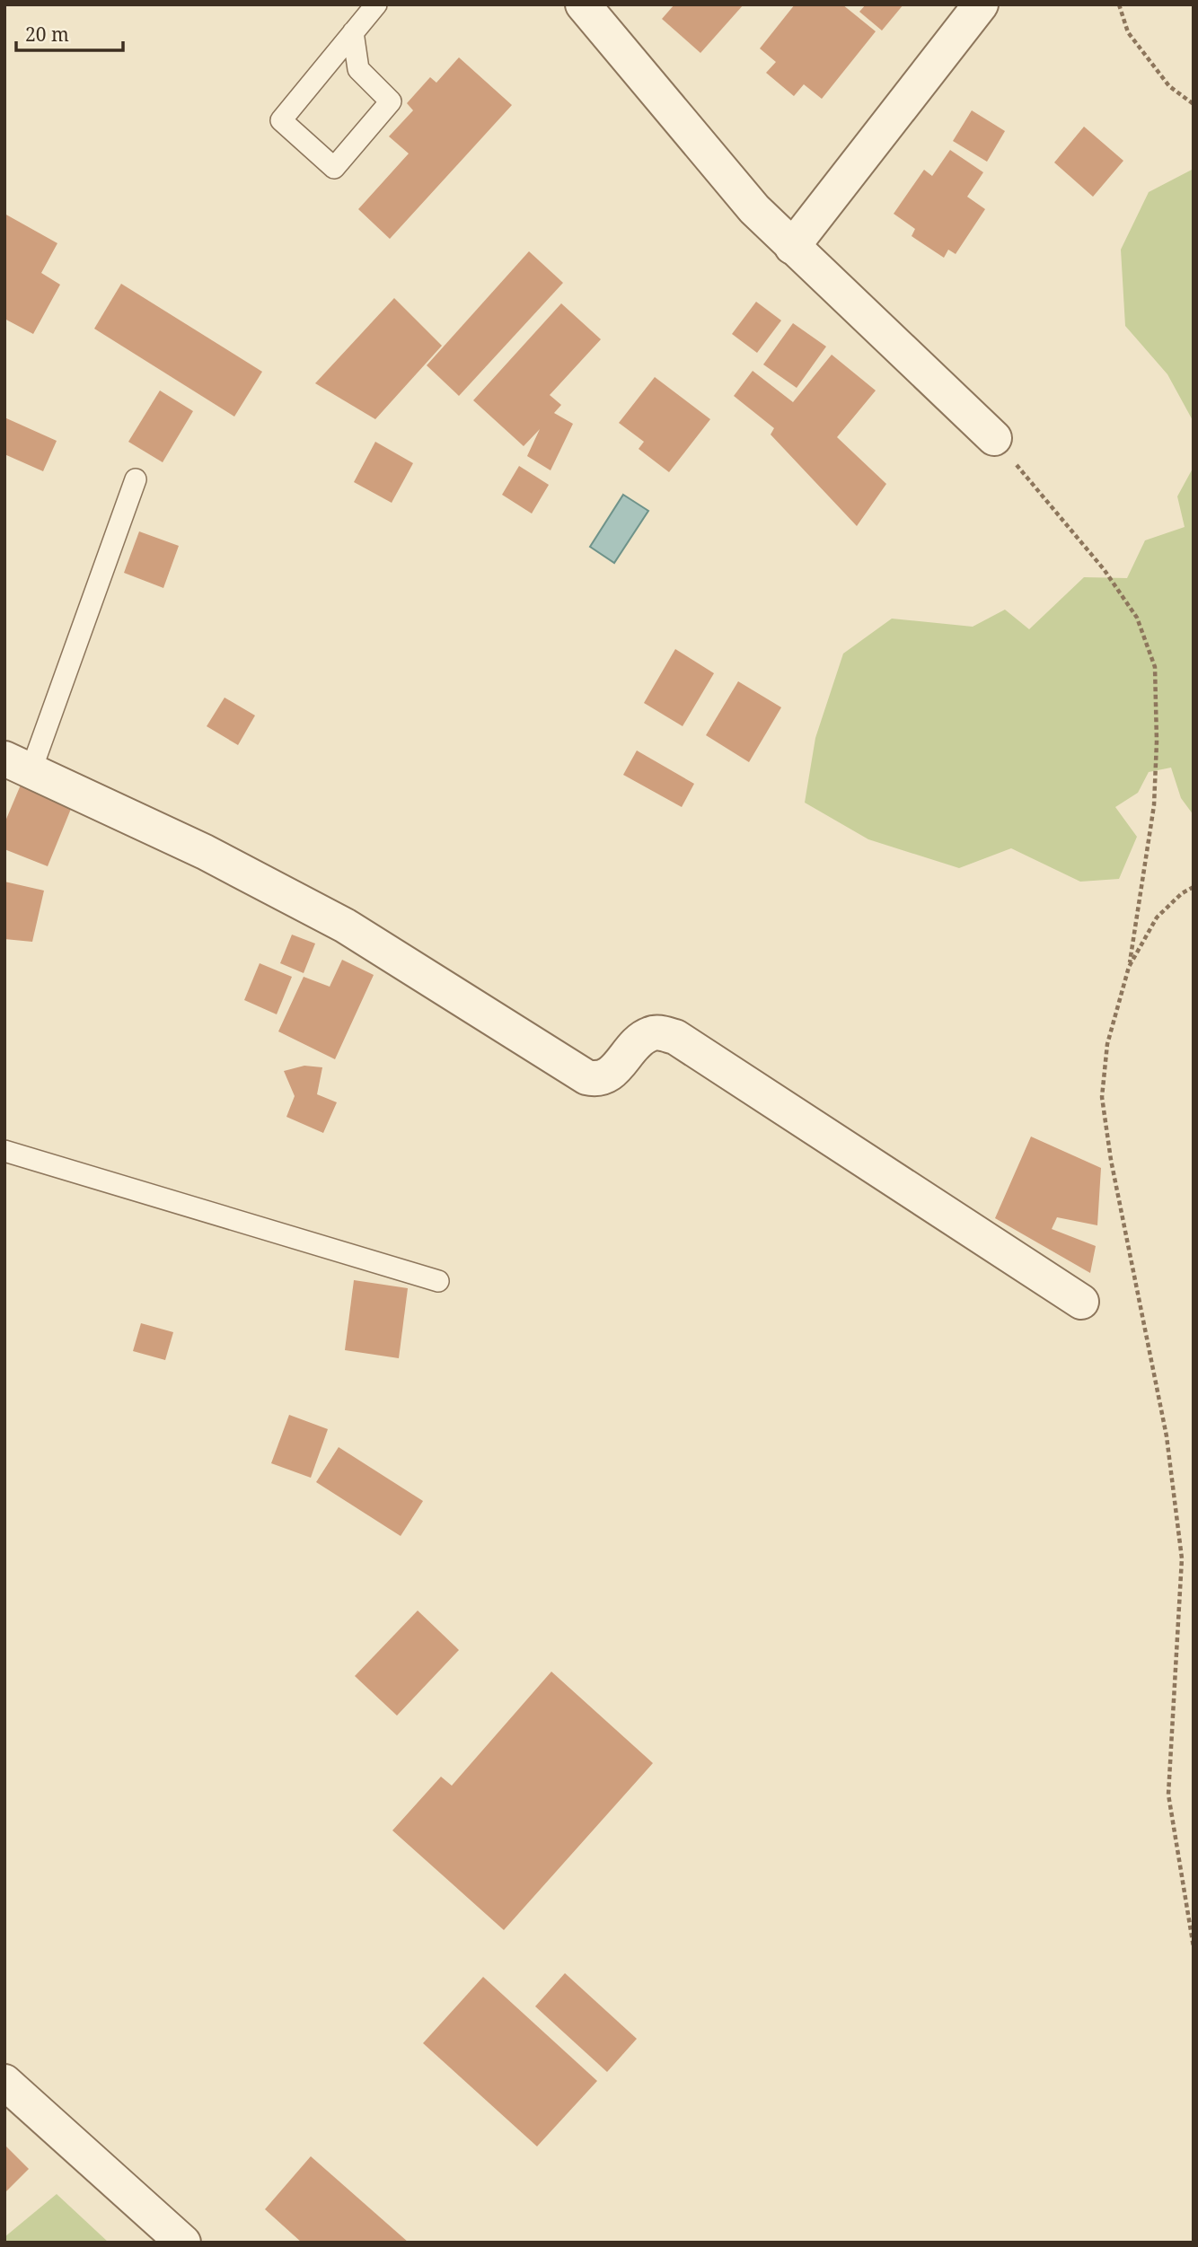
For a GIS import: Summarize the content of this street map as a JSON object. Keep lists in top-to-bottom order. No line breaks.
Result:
{"scale_bar":"20 m"}
